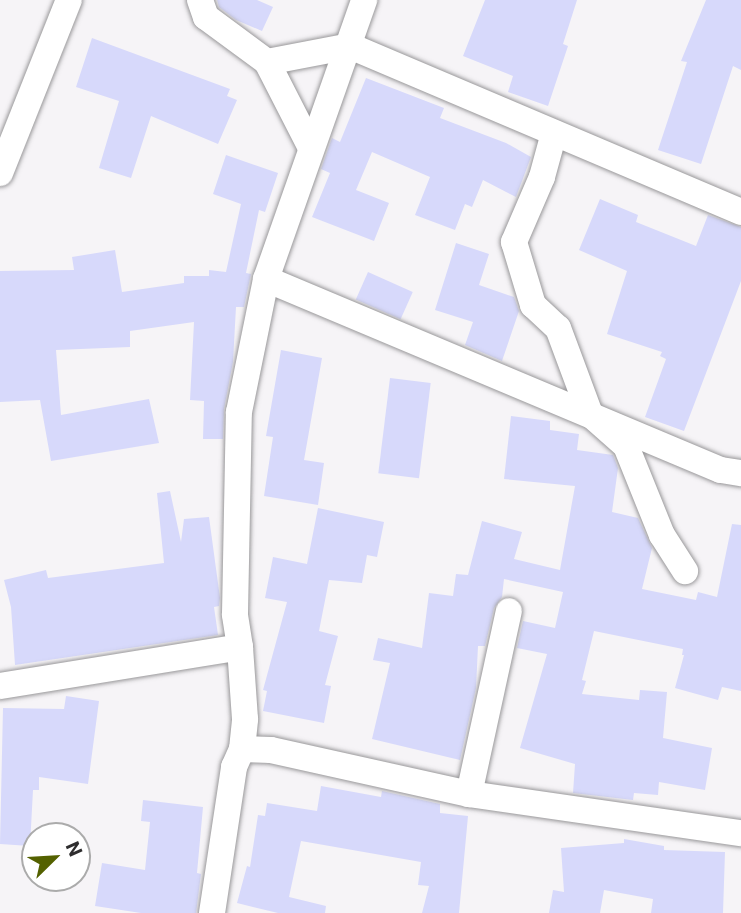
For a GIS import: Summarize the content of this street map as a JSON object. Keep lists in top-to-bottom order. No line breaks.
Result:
{"north":"top right"}
